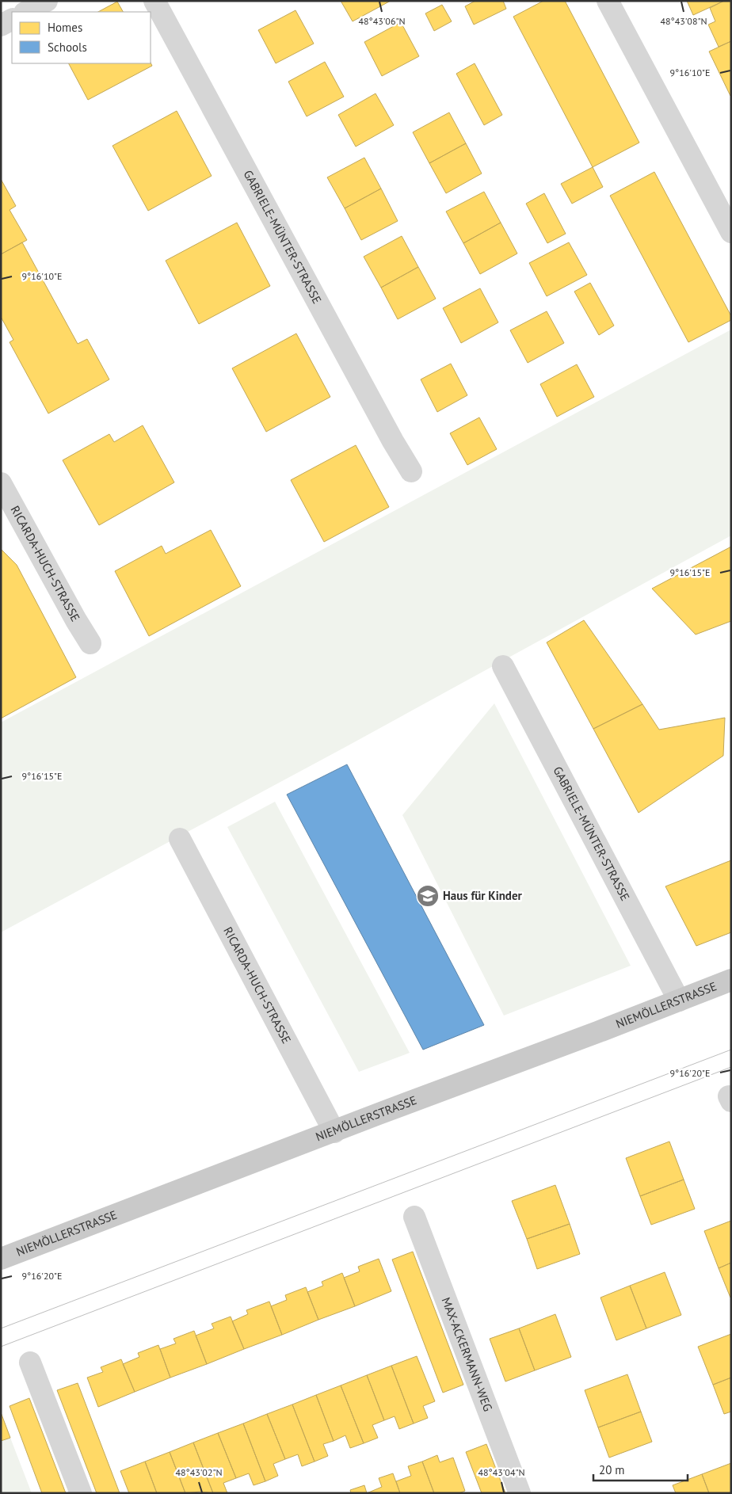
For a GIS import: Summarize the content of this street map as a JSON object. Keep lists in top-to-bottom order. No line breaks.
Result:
{"streets":{"main road":["NIEMÖLLERSTRASSE"],"street":["GABRIELE-MÜNTER-STRASSE","RICARDA-HUCH-STRASSE","MAX-ACKERMANN-WEG"]},"crossings":[["GABRIELE-MÜNTER-STRASSE","NIEMÖLLERSTRASSE"],["RICARDA-HUCH-STRASSE","NIEMÖLLERSTRASSE"]],"places":{"school or university":["Haus für Kinder"]},"legend":["Homes","Schools"],"scale_bar":"20 m","coordinates":["48°43'06\"N","48°43'08\"N","9°16'10\"E","9°16'15\"E","9°16'20\"E","48°43'02\"N","48°43'04\"N"]}
